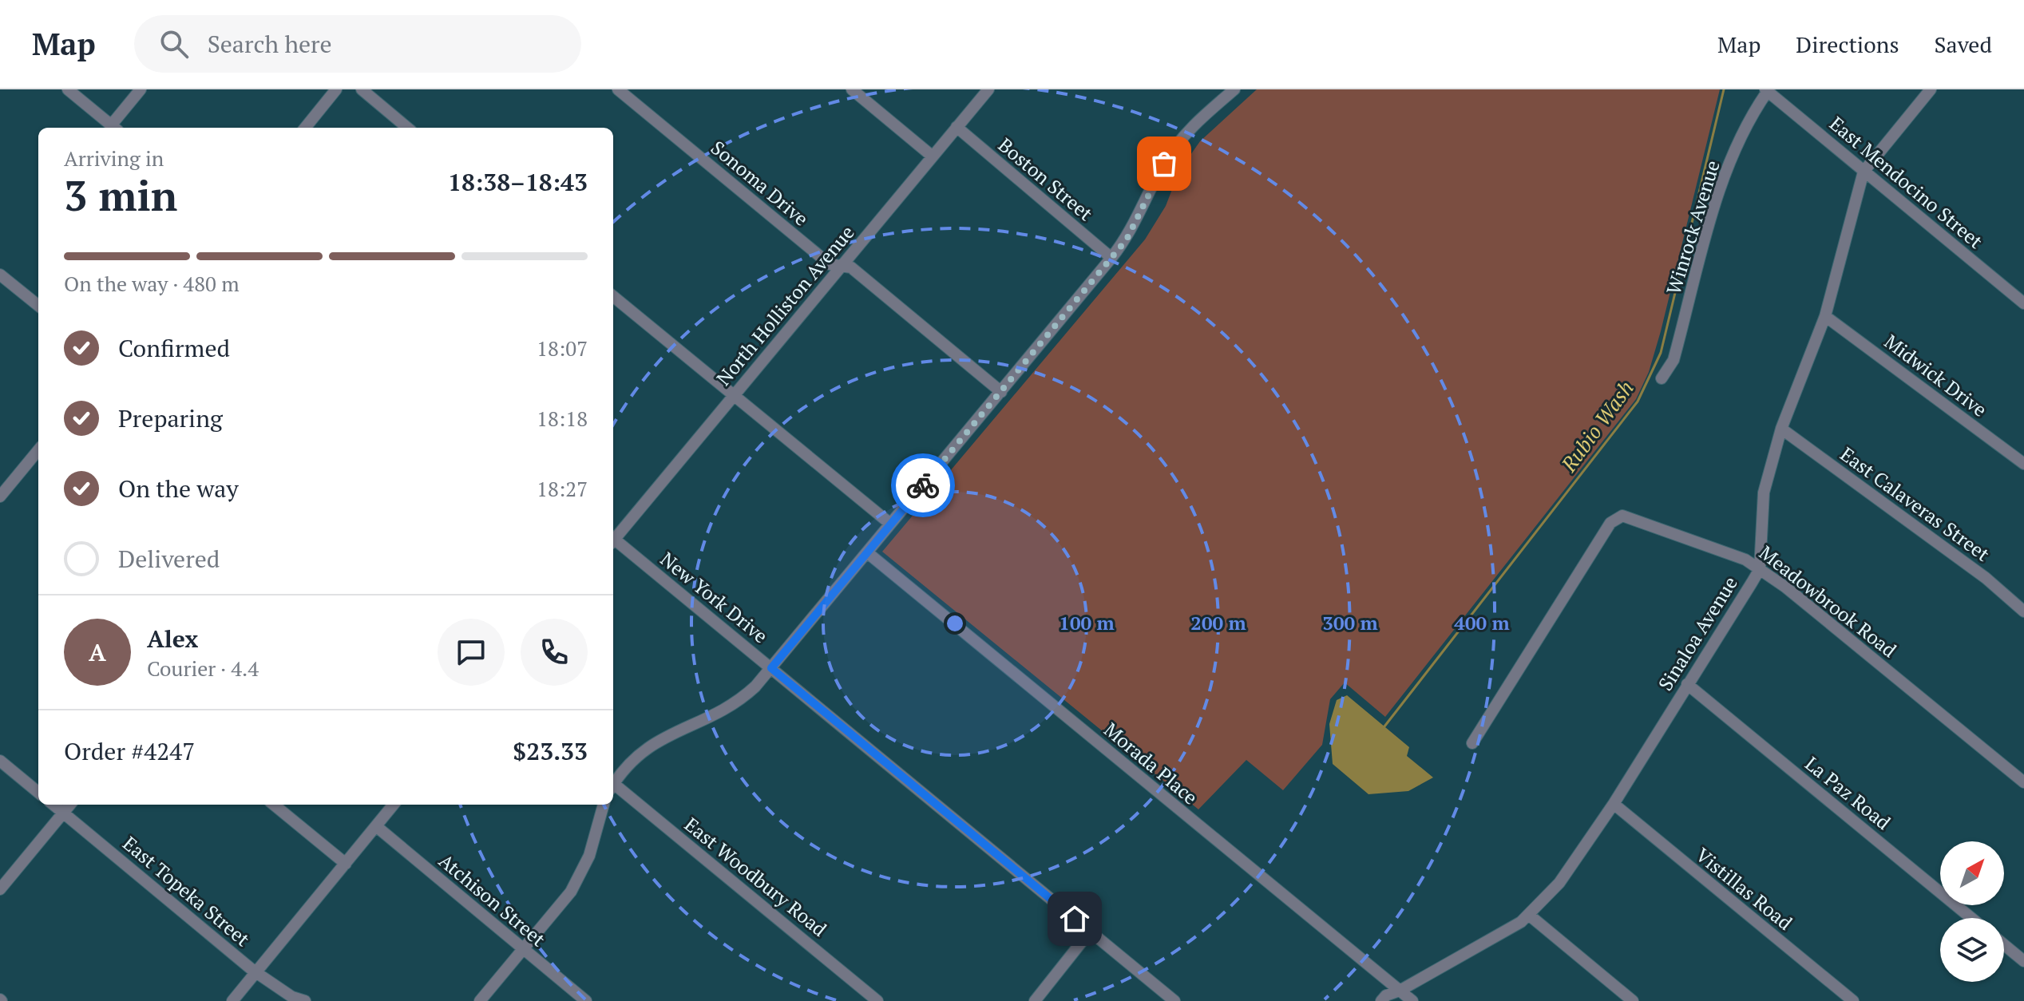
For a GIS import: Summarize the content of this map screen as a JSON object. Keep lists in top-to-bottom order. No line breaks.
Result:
{"streets":{"street":["Boston Street","East Mendocino Street","Sonoma Drive","Winrock Avenue","North Holliston Avenue","Midwick Drive","East Calaveras Street","New York Drive","Meadowbrook Road","Sinaloa Avenue","Morada Place","La Paz Road","East Woodbury Road","Vistillas Road","East Topeka Street","Atchison Street"]},"crossings":[["Boston Street","North Holliston Avenue"],["East Mendocino Street","Winrock Avenue"],["East Mendocino Street","Sinaloa Avenue"],["Sonoma Drive","North Holliston Avenue"],["Midwick Drive","Sinaloa Avenue"],["East Calaveras Street","Sinaloa Avenue"],["Meadowbrook Road","Sinaloa Avenue"],["Sinaloa Avenue","Morada Place"],["Sinaloa Avenue","La Paz Road"],["Sinaloa Avenue","Vistillas Road"]],"water":["Rubio Wash"],"north":"top right","page":{"header":"Map","search":"Search here","nav":["Map","Directions","Saved"],"heading":["3 min","Arriving in","18:38–18:43"],"panel":["Alex","Courier · 4.4","Order #4247","$23.33"],"bar":"On the way · 480 m","list":[["Confirmed","18:07"],["Preparing","18:18"],["On the way","18:27"],"Delivered"],"round":"A"},"rings":["100 m","200 m","300 m","400 m"]}
